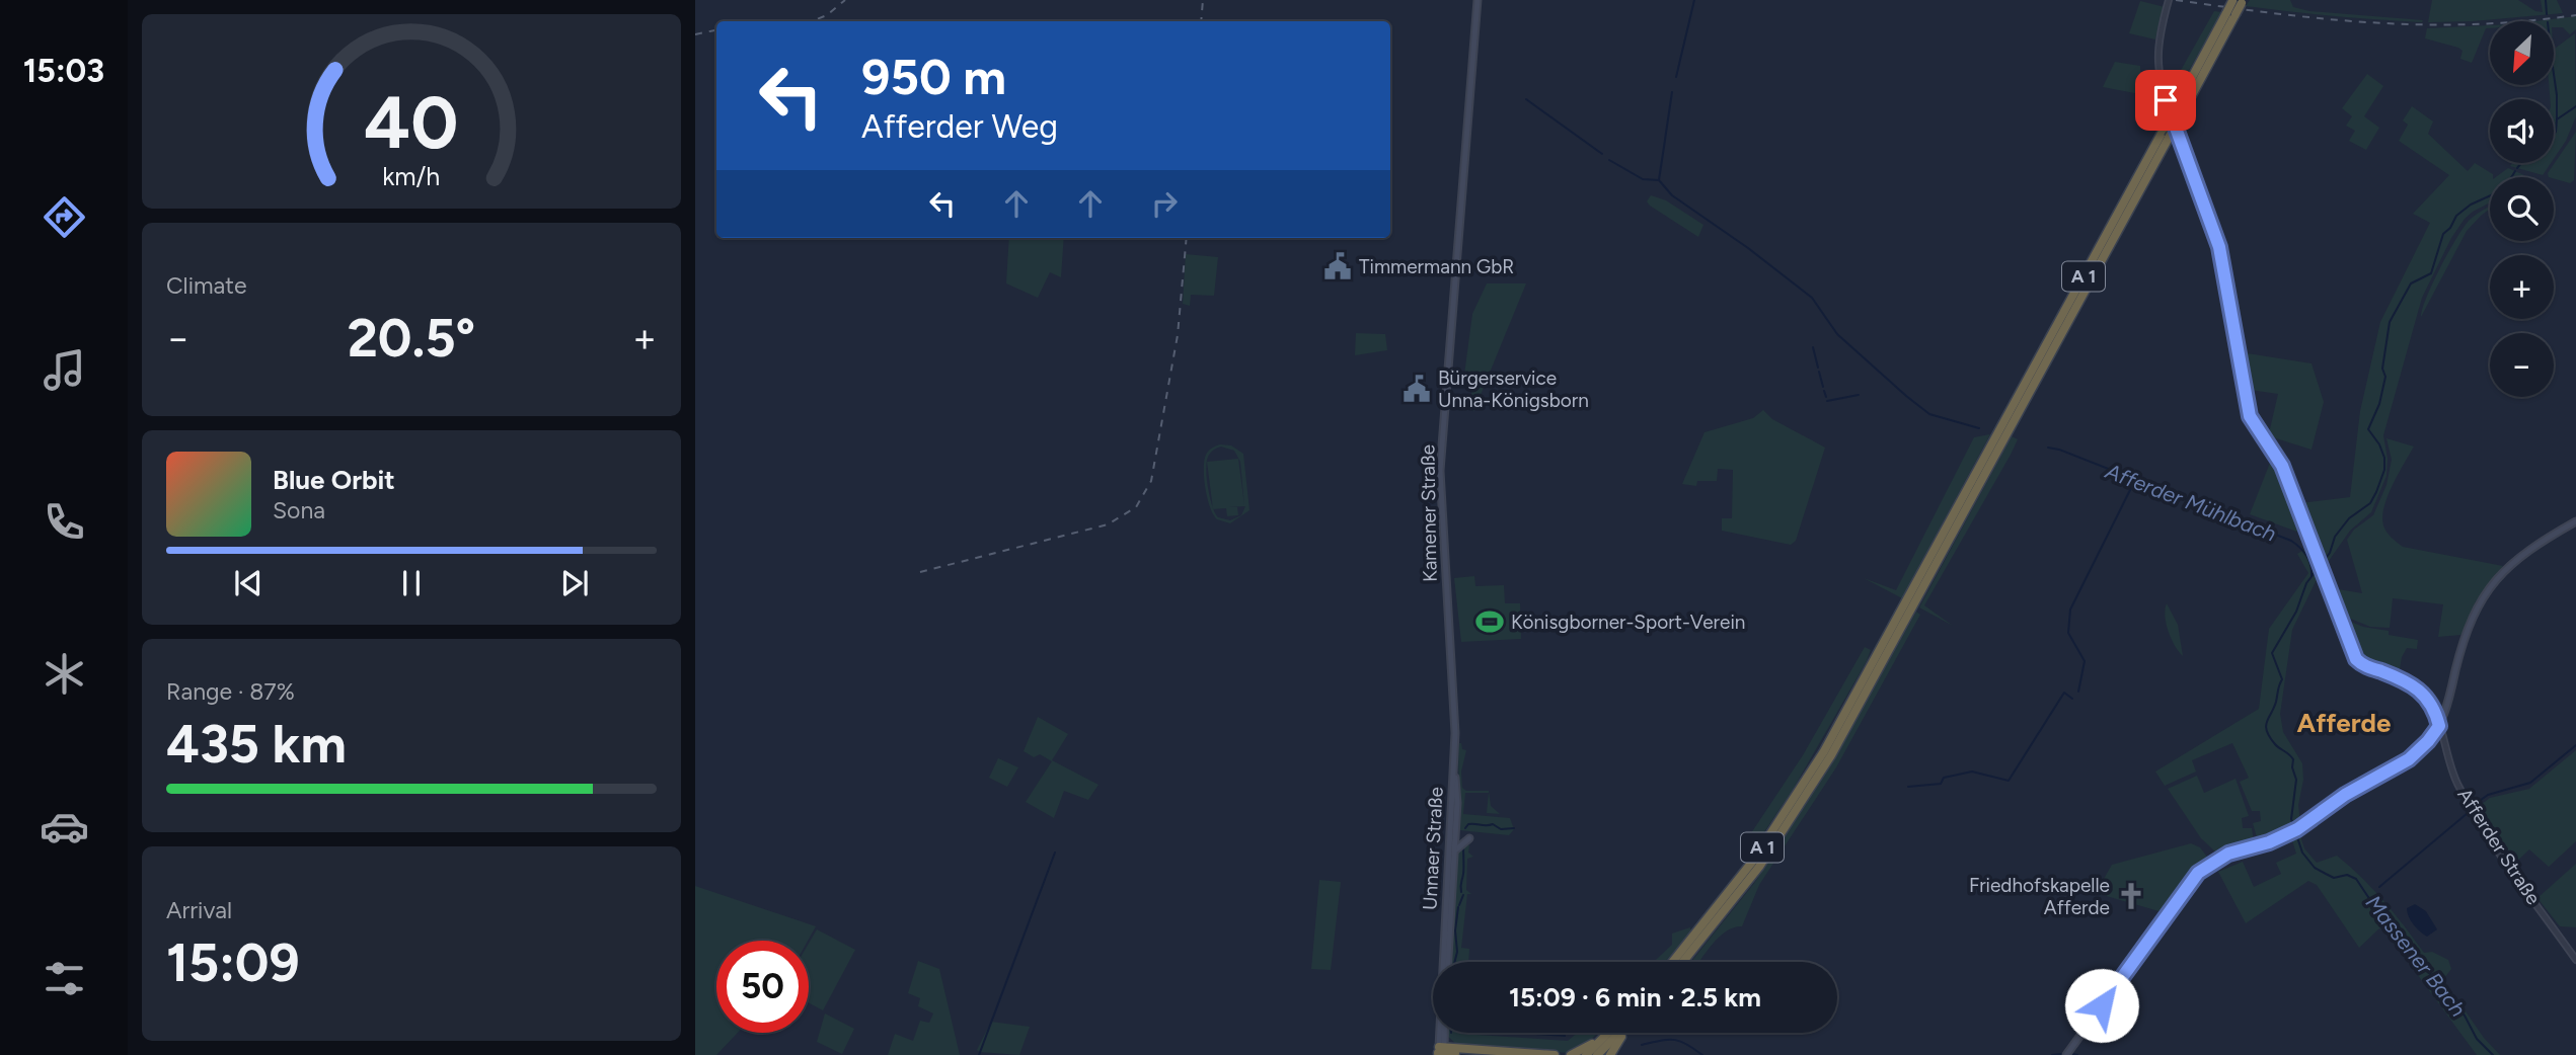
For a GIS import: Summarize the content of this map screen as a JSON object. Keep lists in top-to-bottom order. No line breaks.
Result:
{"streets":{"highway":["A 1"],"main road":["Kamener Straße","Unnaer Straße"],"street":["Afferder Straße"]},"crossings":[["Kamener Straße","Unnaer Straße"]],"districts":["Afferde"],"water":["Afferder Mühlbach","Massener Bach"],"places":{"public building":["Timmermann GbR","Bürgerservice Unna-Königsborn"],"sports":["Könisgborner-Sport-Verein"],"church":["Friedhofskapelle Afferde"]},"north":"bottom left","page":{"tabs":"15:03","map_buttons":["+","−"],"turn":["950 m","Afferder Weg"],"tile":["Climate",["Range · 87%","435 km"],["Arrival","15:09"]],"heat":["−","20.5°","+"],"song":["Blue Orbit","Sona"],"limit":"50","trip":"15:09 · 6 min · 2.5 km","gauge":["40","km/h"]}}
